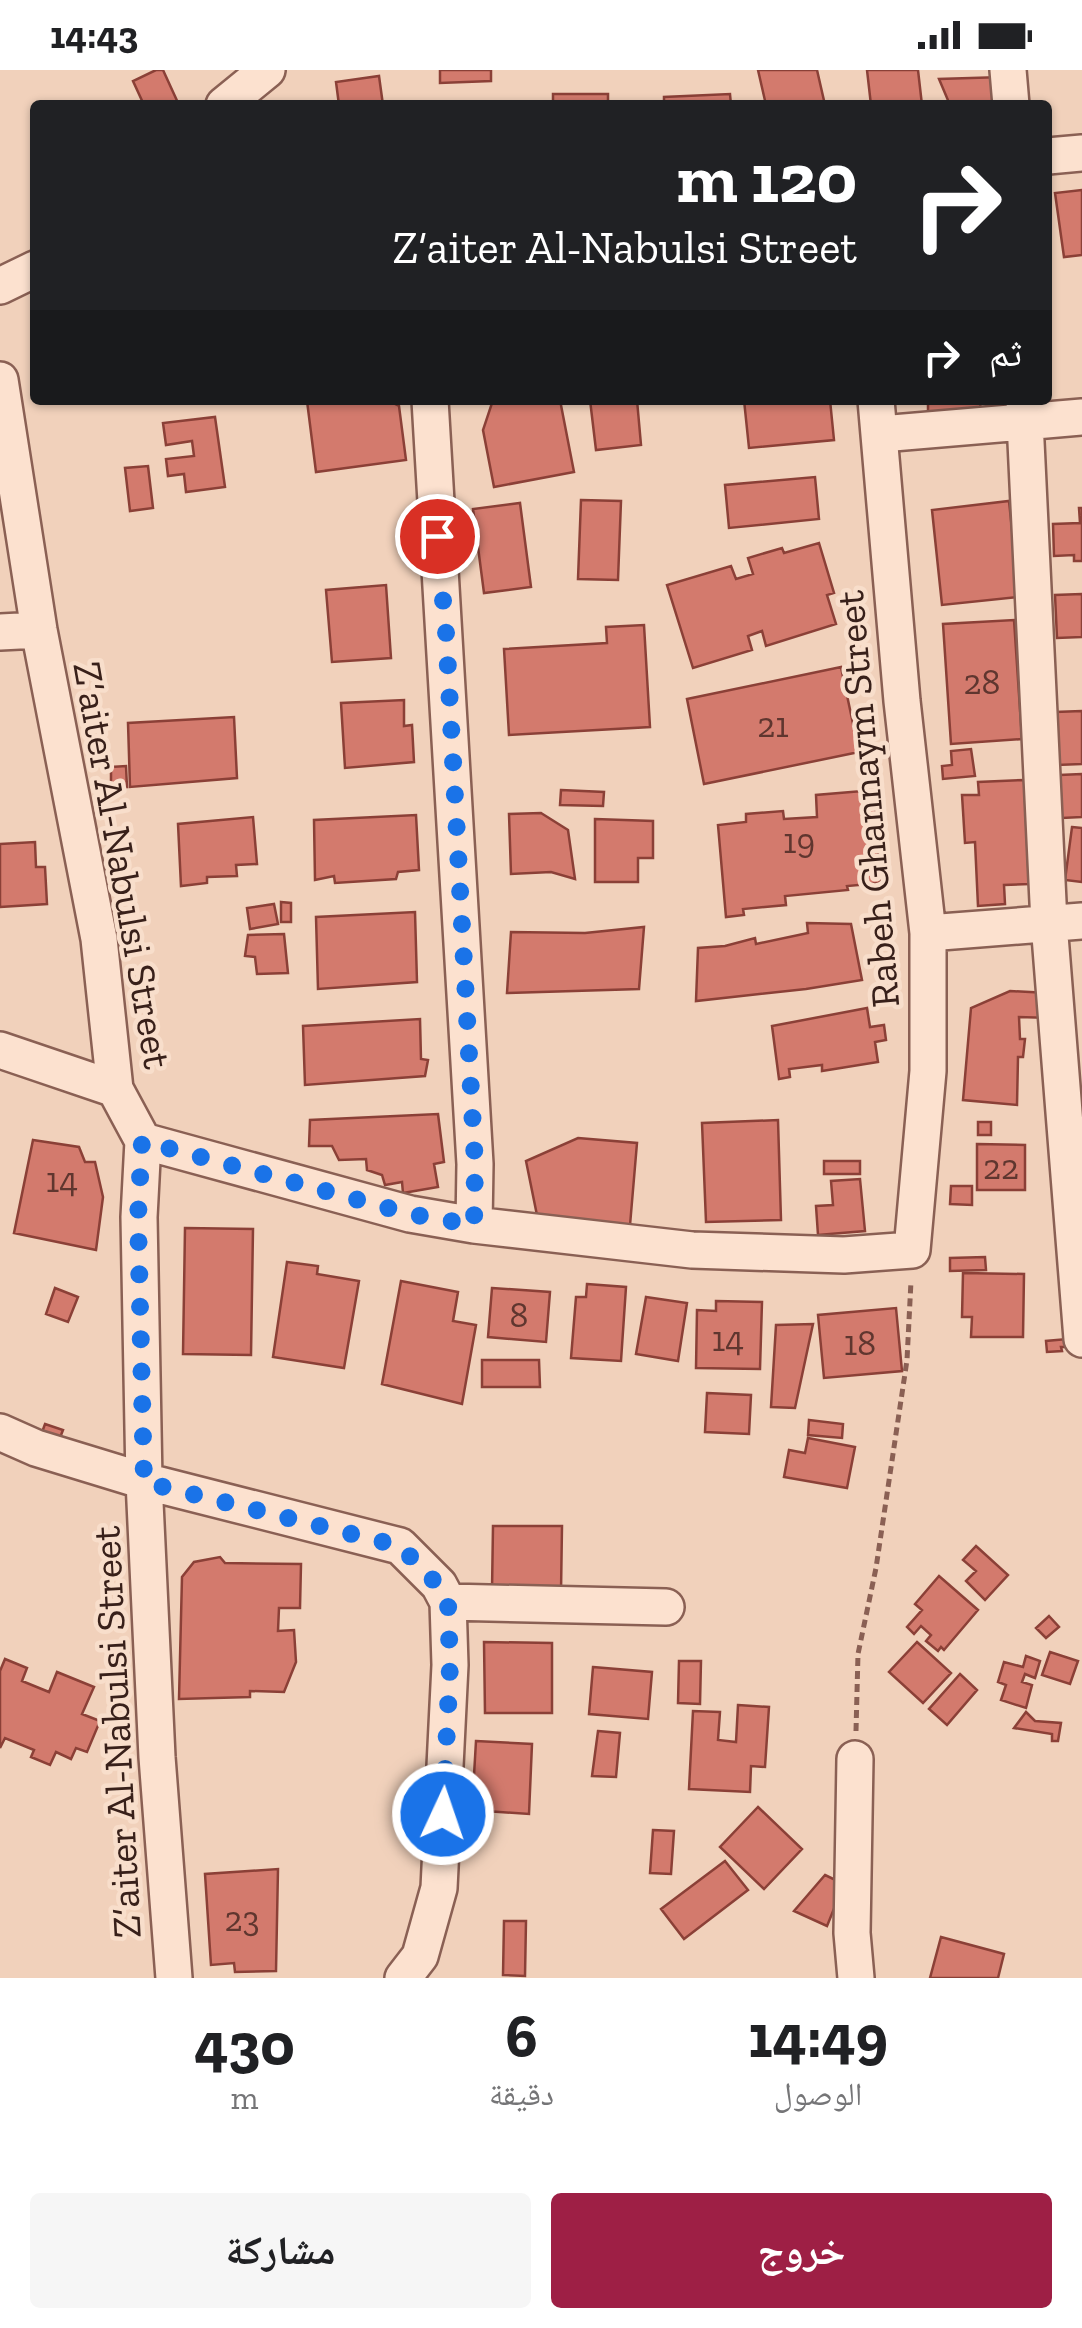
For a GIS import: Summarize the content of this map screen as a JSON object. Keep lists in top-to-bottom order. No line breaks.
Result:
{"streets":{"street":["Rabeh Ghannaym Street","Z‘aiter Al-Nabulsi Street"]},"house_numbers":["28","21","19","22","14","8","14","18","23"],"page":{"status":"14:43","turn":["120 m","Z‘aiter Al-Nabulsi Street"],"then":"ثم","eta":["14:49","الوصول","6","دقيقة","430","m"],"buttons":["خروج","مشاركة"]}}
